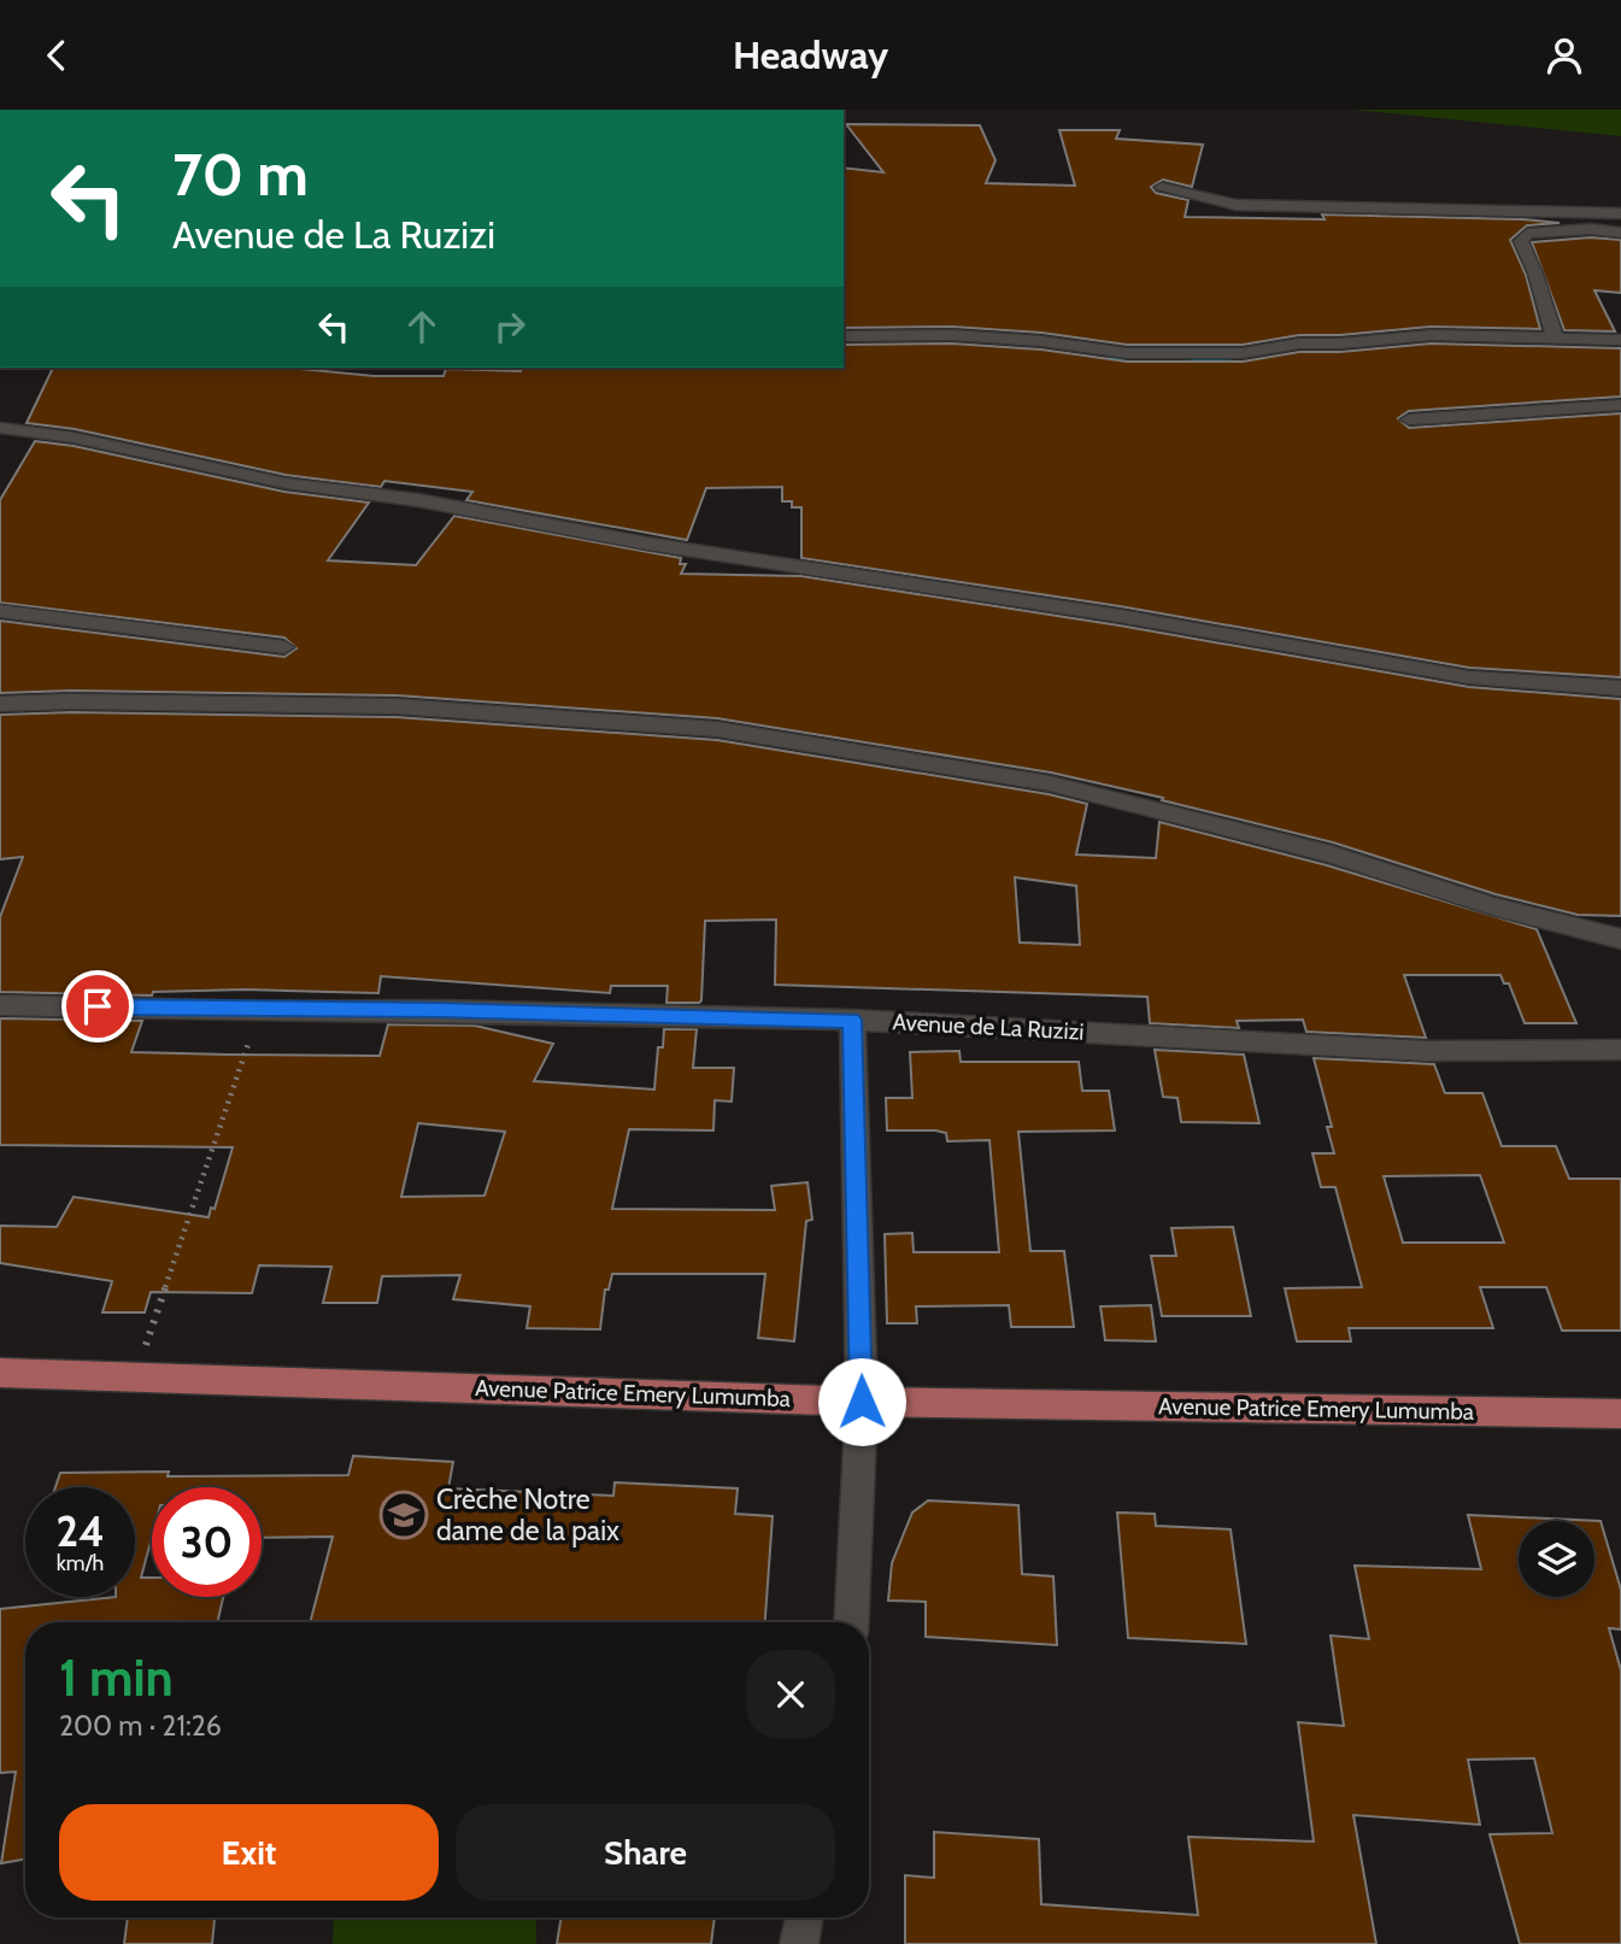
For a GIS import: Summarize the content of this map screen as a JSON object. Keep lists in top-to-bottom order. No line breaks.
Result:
{"streets":{"main road":["Avenue Patrice Emery Lumumba"],"street":["Avenue de La Ruzizi"]},"places":{"school or university":["Crèche Notre dame de la paix"]},"page":{"header":"Headway","turn":["70 m","Avenue de La Ruzizi"],"speed":"24 km/h","limit":"30","heading":["1 min","200 m · 21:26"],"buttons":["Exit","Share"]}}
